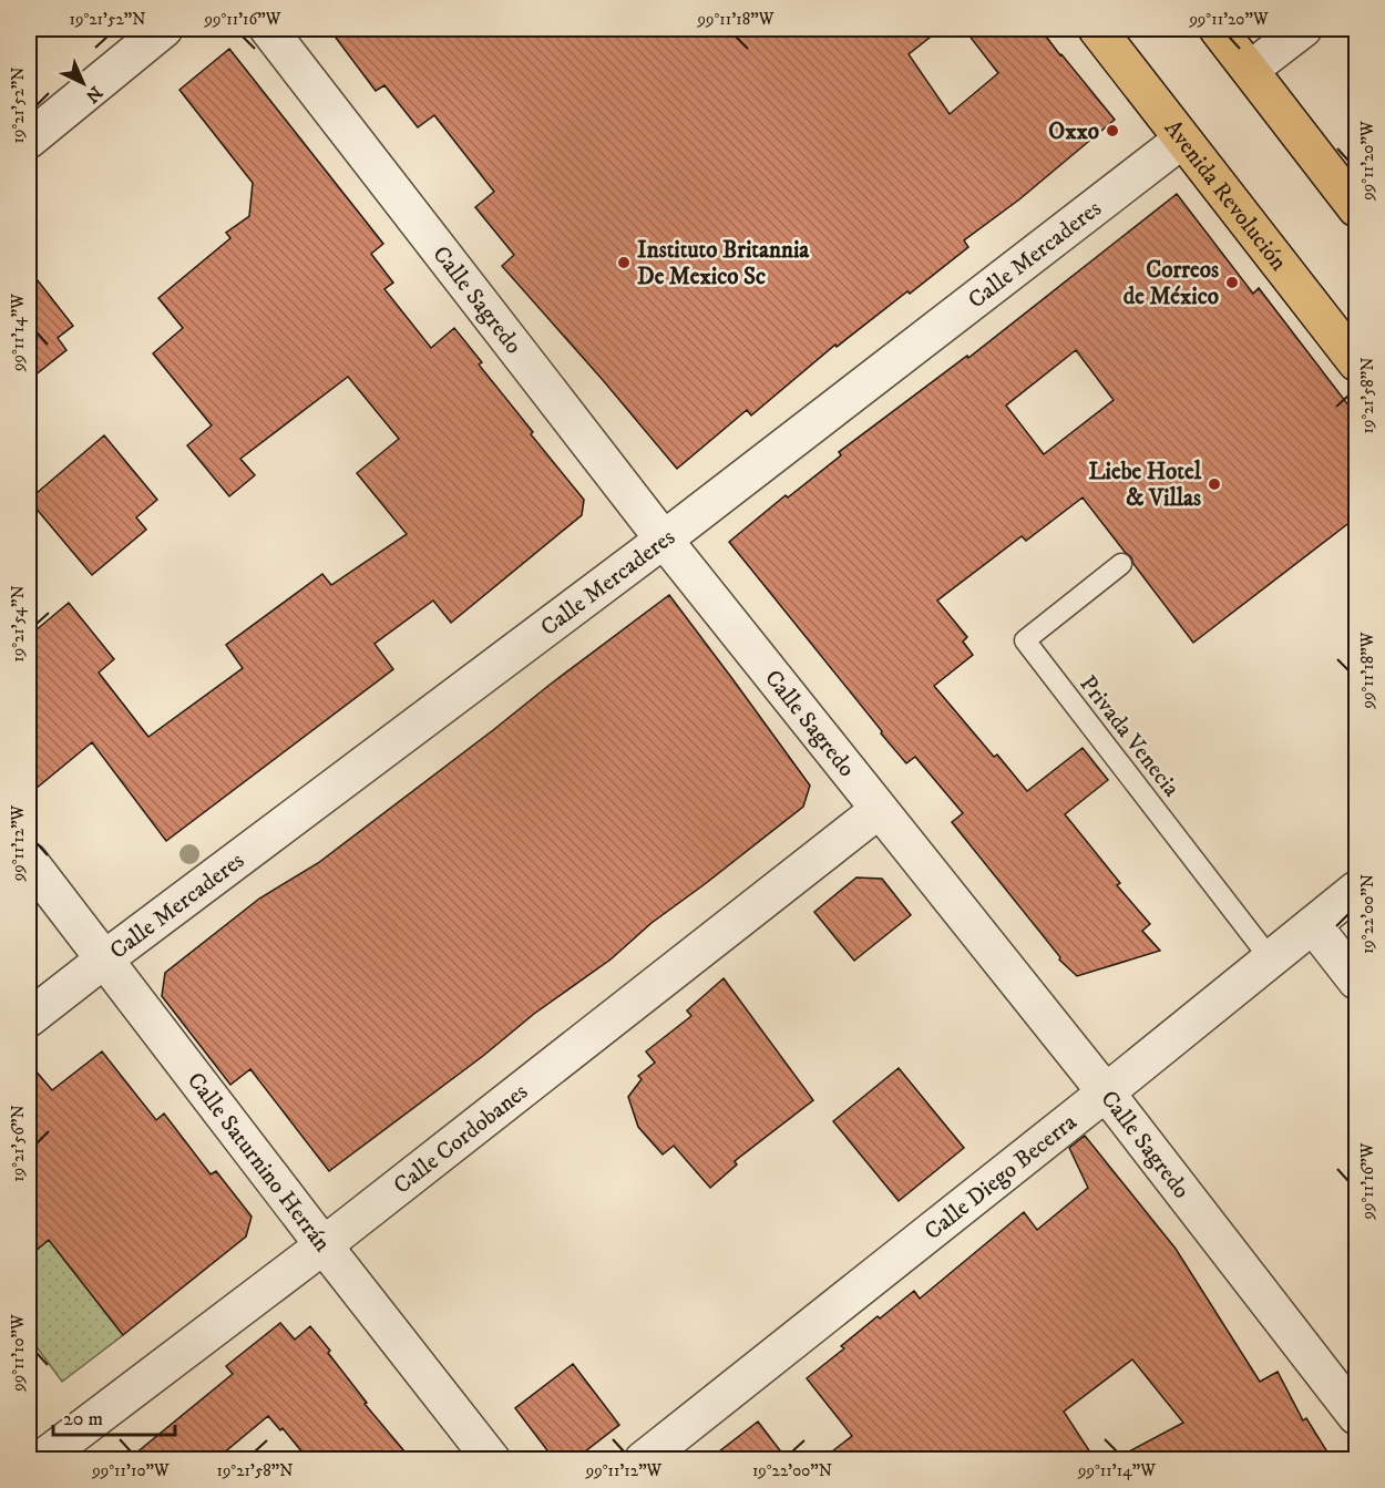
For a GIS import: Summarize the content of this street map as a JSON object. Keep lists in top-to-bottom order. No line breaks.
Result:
{"streets":{"main road":["Avenida Revolución"],"street":["Calle Mercaderes","Calle Sagredo","Calle Cordobanes","Calle Saturnino Herrán","Calle Diego Becerra"],"lane":["Privada Venecia"]},"crossings":[["Avenida Revolución","Calle Mercaderes"],["Calle Mercaderes","Calle Sagredo"],["Calle Mercaderes","Calle Saturnino Herrán"],["Calle Sagredo","Calle Cordobanes"],["Calle Sagredo","Calle Diego Becerra"],["Privada Venecia","Calle Diego Becerra"],["Calle Cordobanes","Calle Saturnino Herrán"]],"places":["Oxxo","Instituto Britannia De Mexico Sc","Correos de México","Liebe Hotel & Villas"],"scale_bar":"20 m","north":"bottom right","coordinates":["19°21'52\"N","99°11'16\"W","99°11'18\"W","99°11'20\"W","99°11'14\"W","19°21'58\"N","19°21'54\"N","99°11'12\"W","19°22'00\"N","19°21'56\"N","99°11'10\"W"]}
